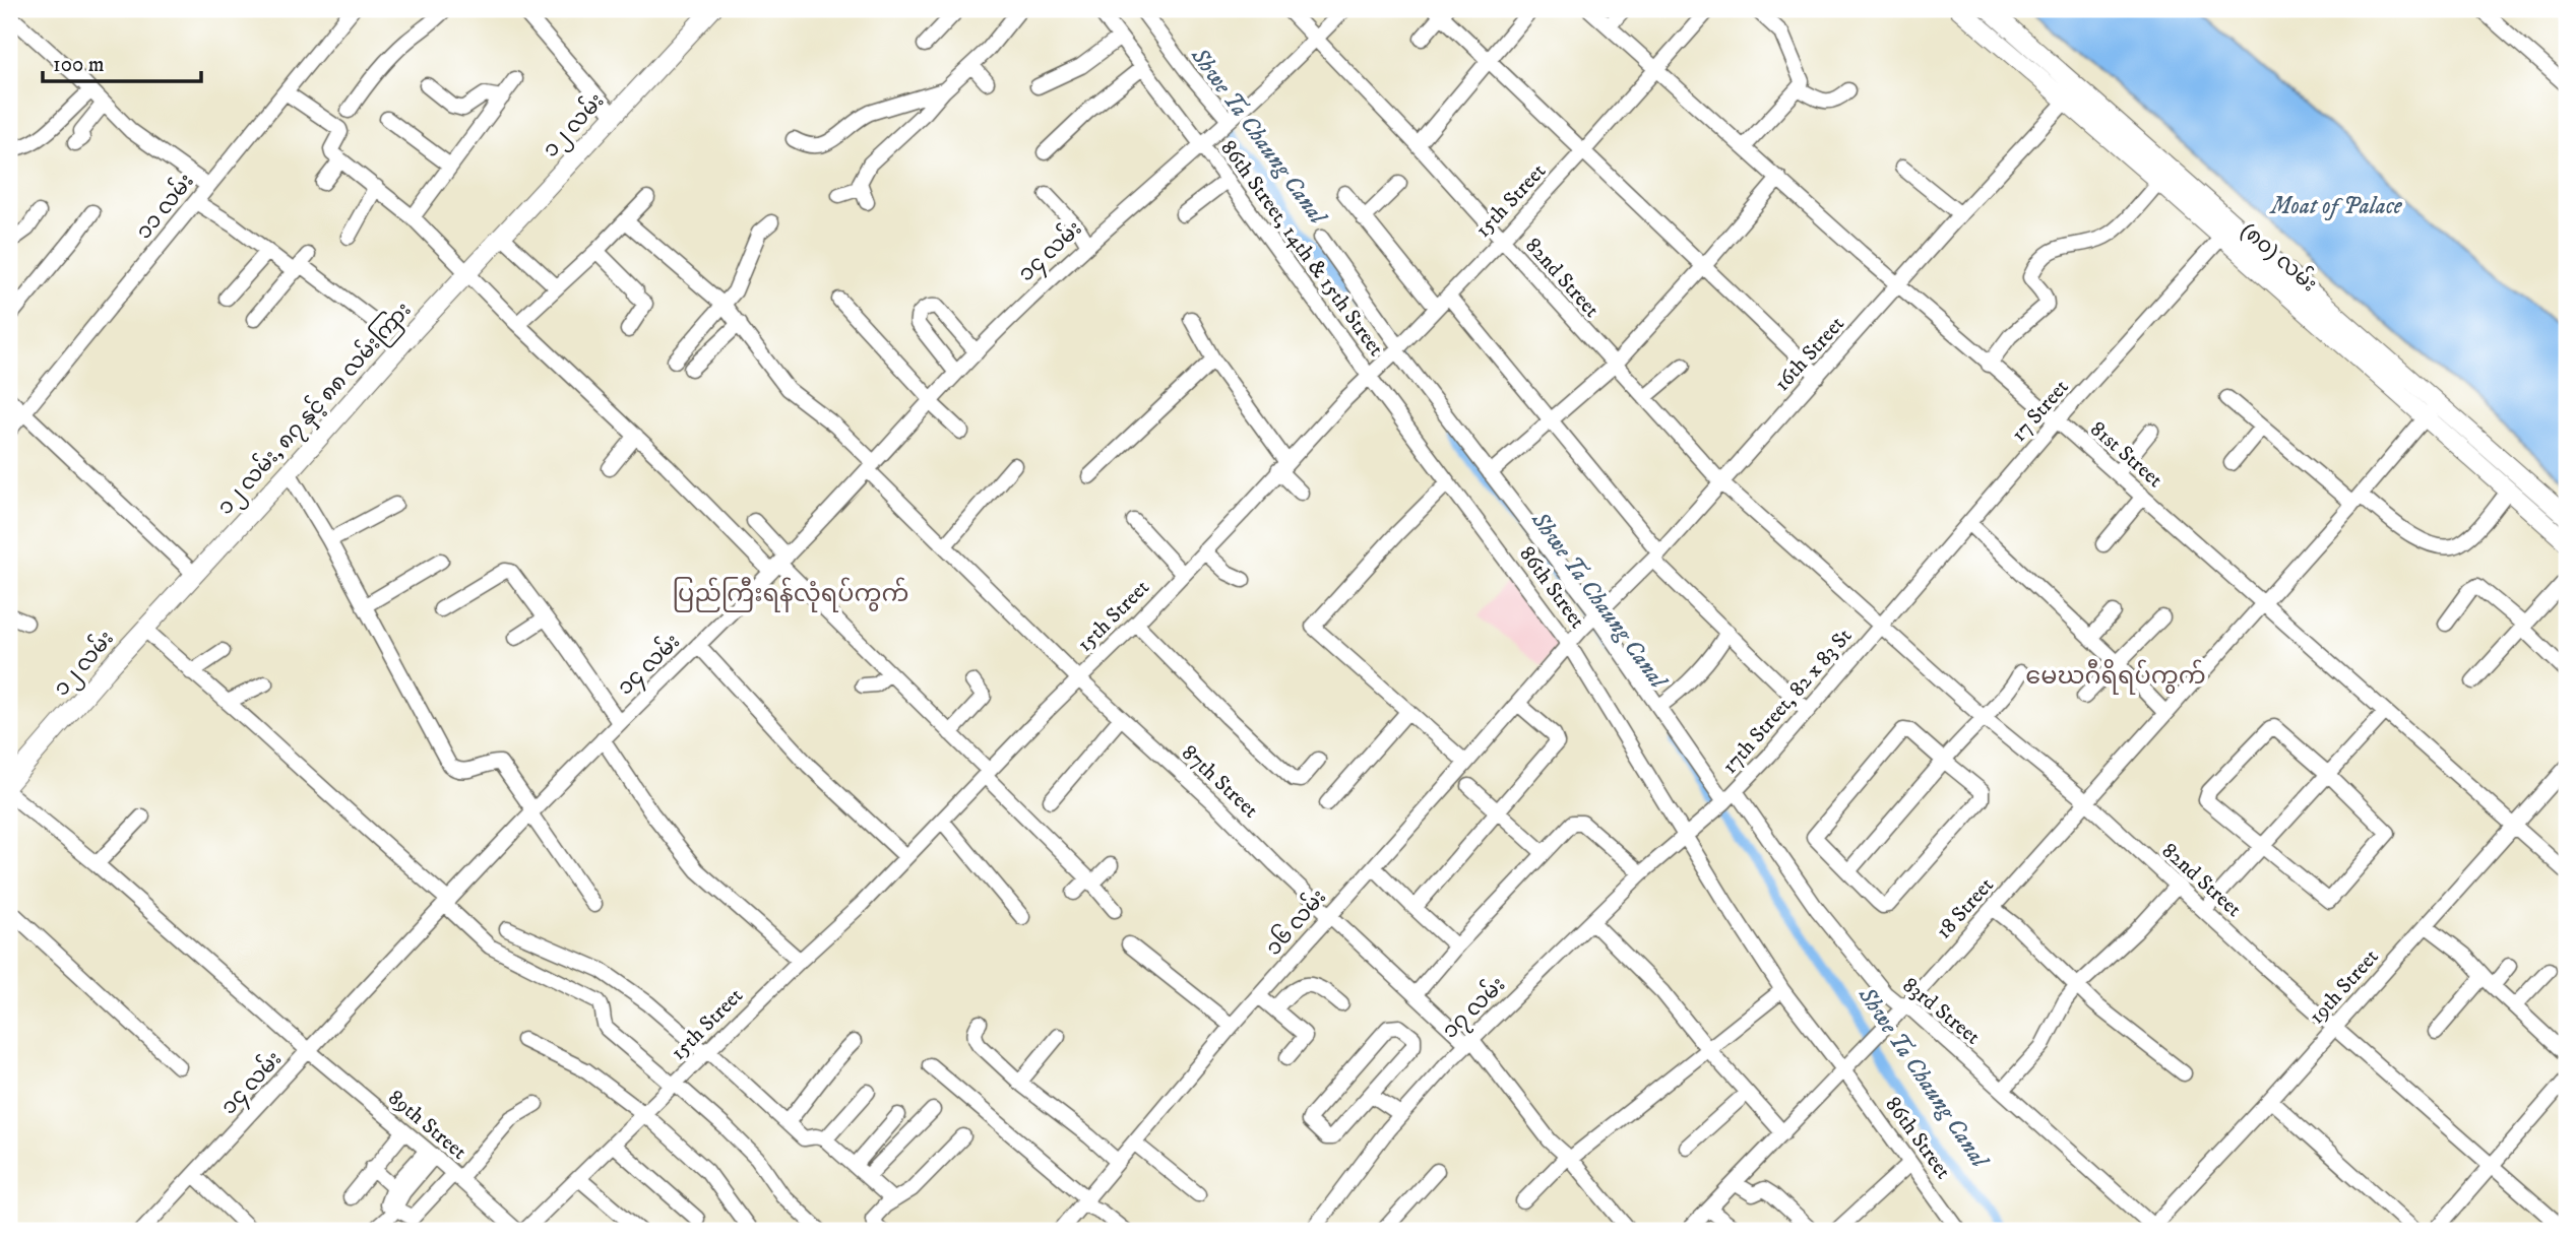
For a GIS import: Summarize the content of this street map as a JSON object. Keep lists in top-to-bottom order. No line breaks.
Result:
{"streets":{"main road":["၁၂ လမ်း","(၈၀) လမ်း","၁၂ လမ်း, ၈၇ နှင့် ၈၈ လမ်းကြား"],"street":["15th Street","၁၁ လမ်း","86th Street, 14th & 15th Street","၁၄ လမ်း","82nd Street","16th Street","17 Street","81st Street","86th Street","17th Street, 82 x 83 St","87th Street","18 Street","၁၆ လမ်း","19th Street","၁၇ လမ်း","83rd Street","89th Street"]},"crossings":[["၁၂ လမ်း","၁၂ လမ်း, ၈၇ နှင့် ၈၈ လမ်းကြား"],["15th Street","86th Street, 14th & 15th Street"],["15th Street","82nd Street"],["15th Street","81st Street"],["15th Street","86th Street"],["15th Street","87th Street"],["86th Street, 14th & 15th Street","၁၄ လမ်း"],["86th Street, 14th & 15th Street","86th Street"],["၁၄ လမ်း","82nd Street"],["၁၄ လမ်း","87th Street"],["၁၄ လမ်း","89th Street"],["(၈၀) လမ်း","16th Street"],["(၈၀) လမ်း","17 Street"],["(၈၀) လမ်း","18 Street"],["82nd Street","16th Street"],["82nd Street","17 Street"],["82nd Street","17th Street, 82 x 83 St"],["82nd Street","18 Street"],["82nd Street","19th Street"],["16th Street","81st Street"],["16th Street","86th Street"],["16th Street","၁၆ လမ်း"],["17 Street","81st Street"],["17 Street","17th Street, 82 x 83 St"],["81st Street","18 Street"],["81st Street","19th Street"],["86th Street","18 Street"],["86th Street","၁၆ လမ်း"],["86th Street","၁၇ လမ်း"],["17th Street, 82 x 83 St","၁၇ လမ်း"],["17th Street, 82 x 83 St","83rd Street"],["87th Street","၁၆ လမ်း"],["87th Street","၁၇ လမ်း"],["18 Street","83rd Street"],["19th Street","83rd Street"]],"districts":["ပြည်ကြီးရန်လုံရပ်ကွက်","မေဃဂီရိရပ်ကွက်"],"water":["Shwe Ta Chaung Canal","Moat of Palace"],"scale_bar":"100 m"}
